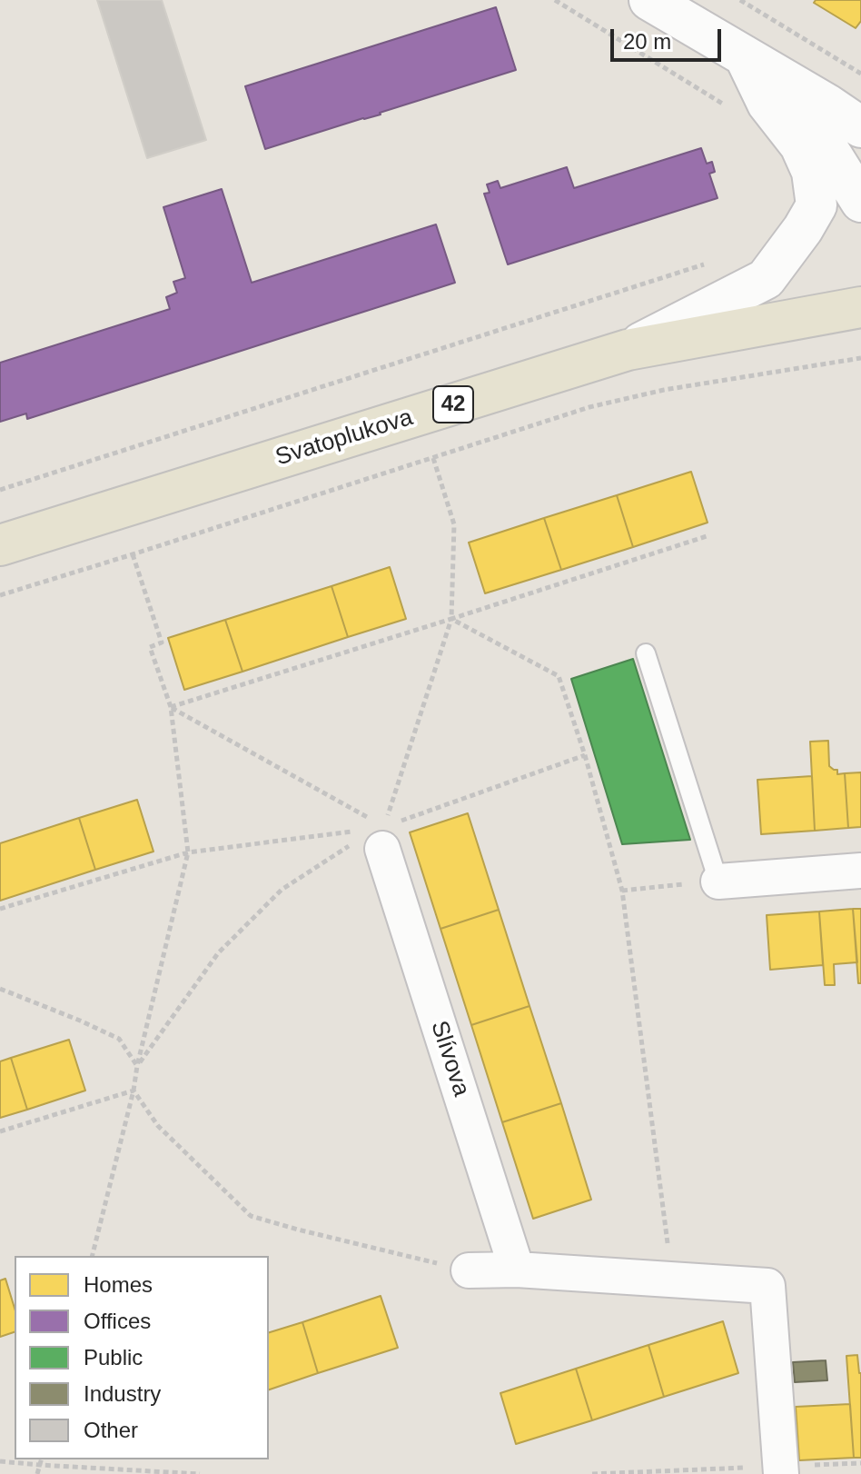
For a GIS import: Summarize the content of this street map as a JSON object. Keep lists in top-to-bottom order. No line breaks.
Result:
{"streets":{"main road":["42","Svatoplukova"],"street":["Slívova"]},"legend":["Homes","Offices","Public","Industry","Other"],"scale_bar":"20 m"}
